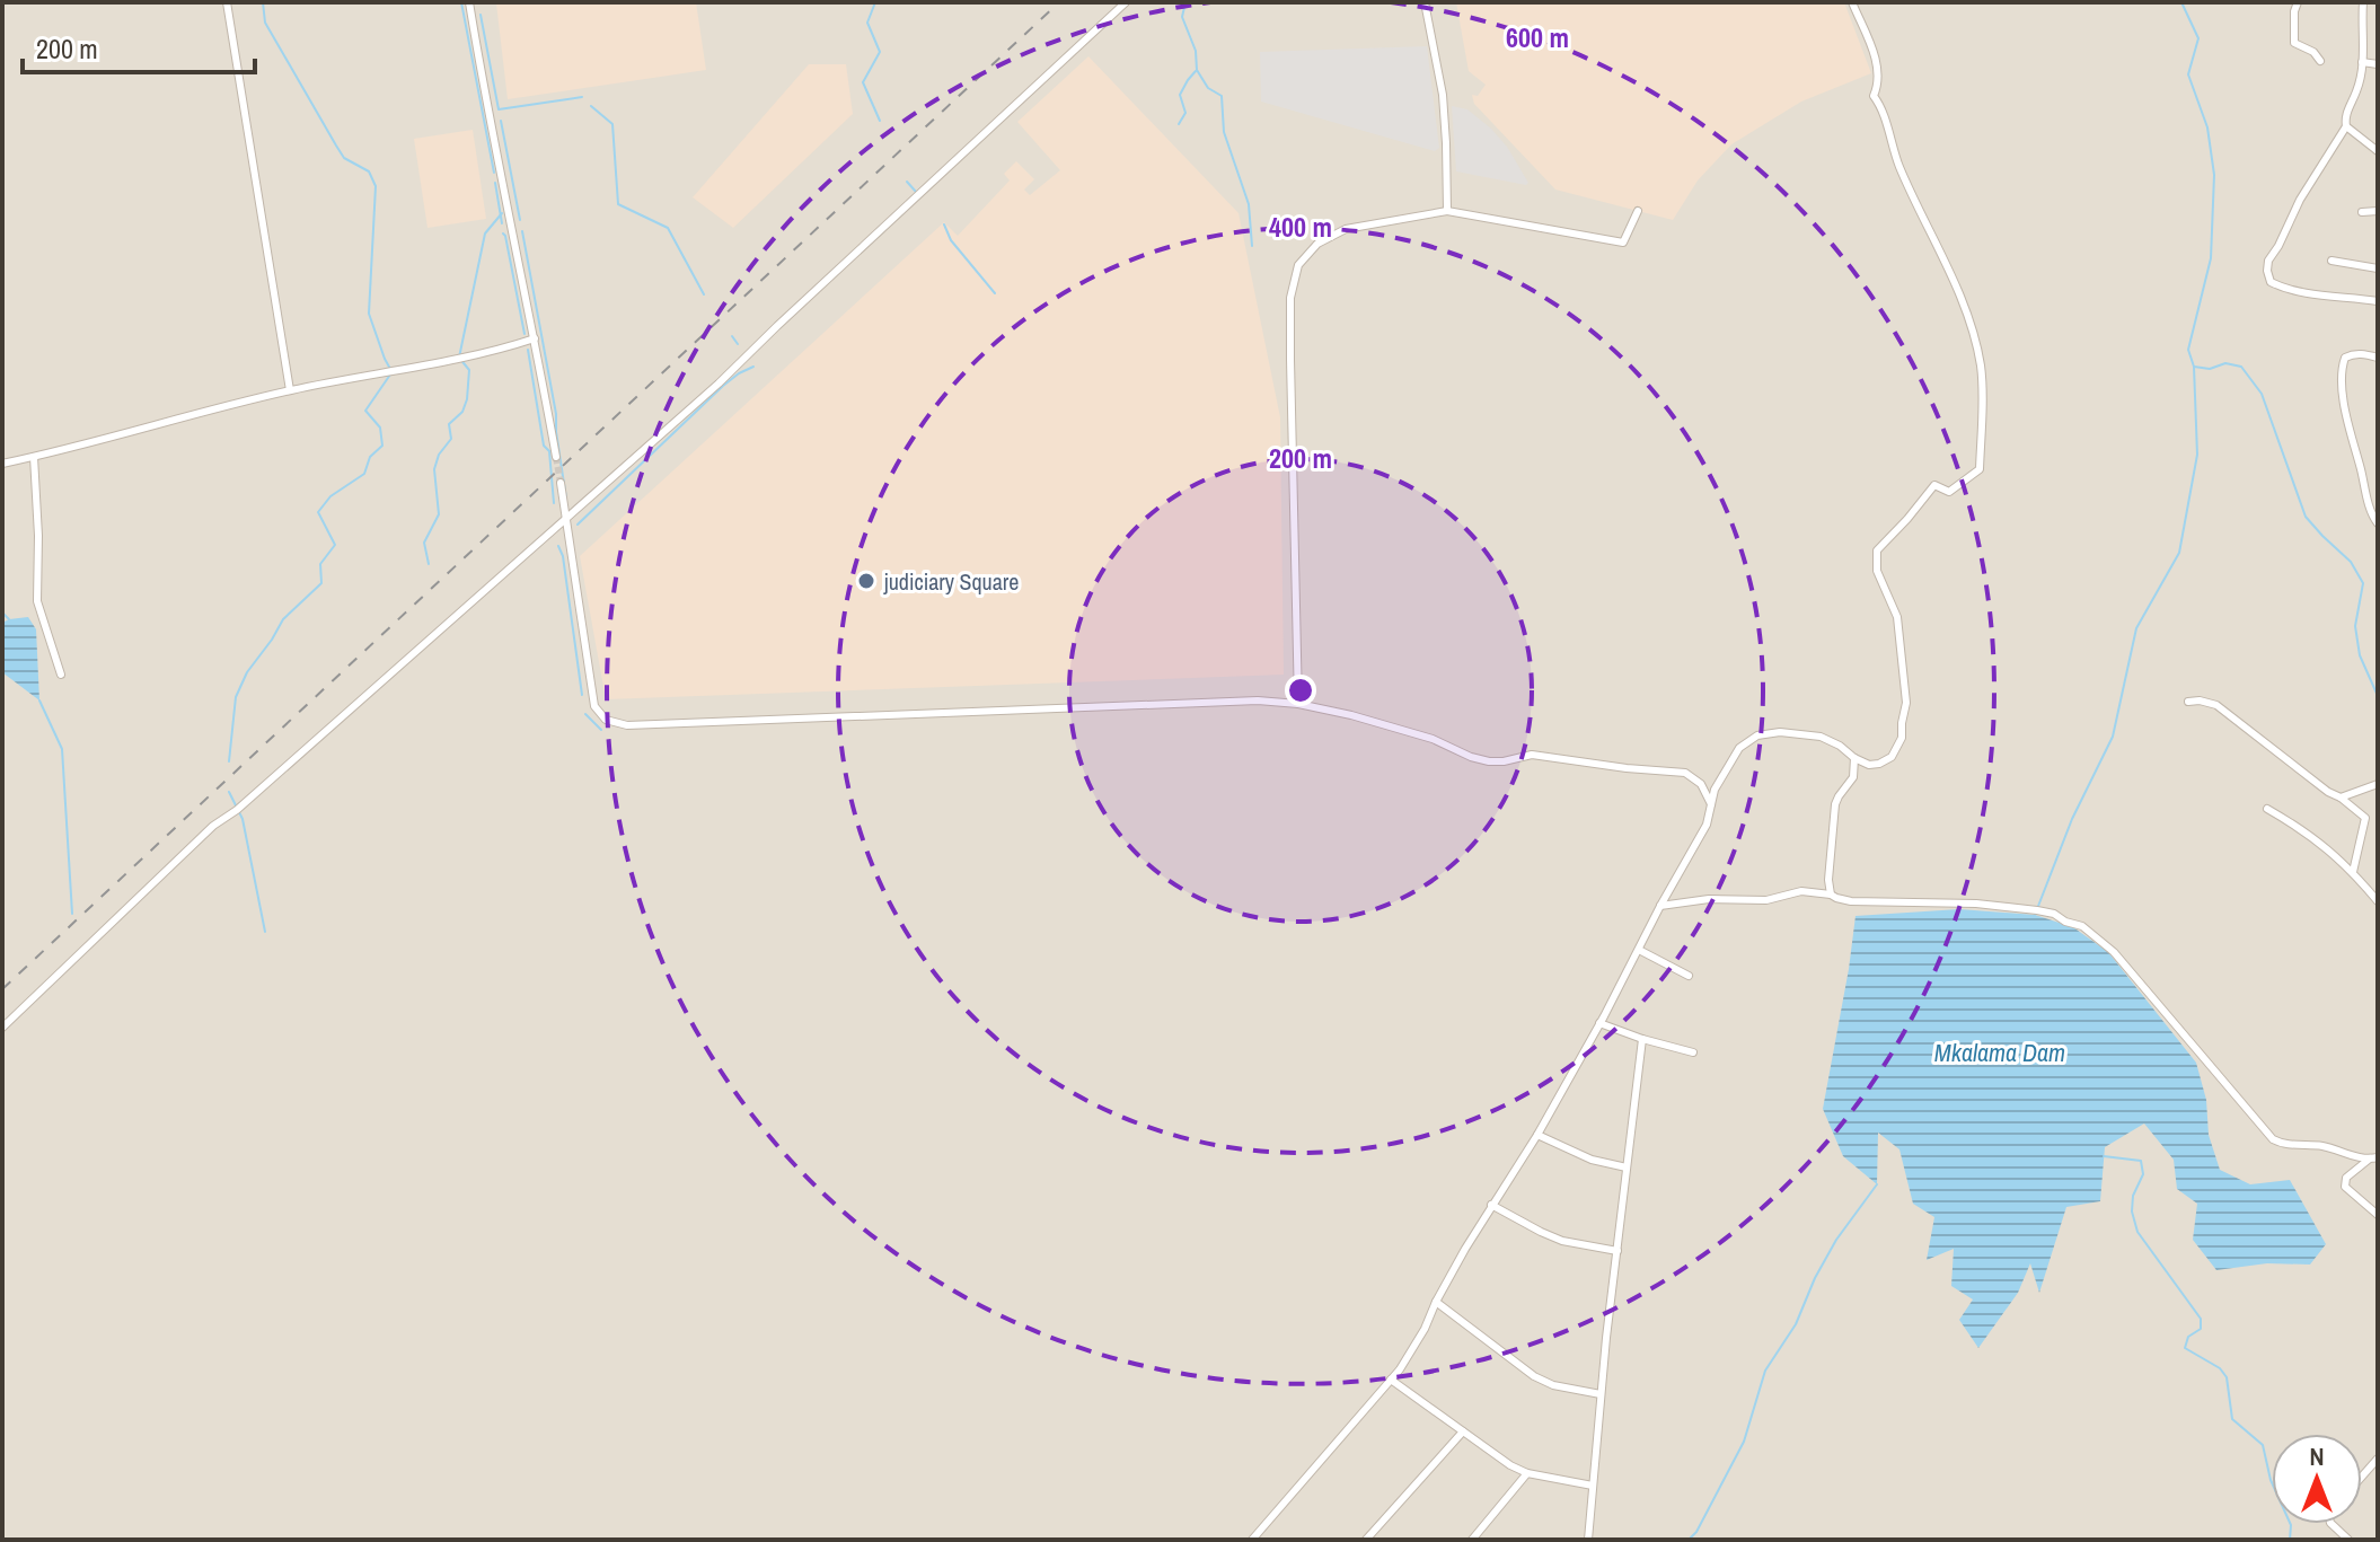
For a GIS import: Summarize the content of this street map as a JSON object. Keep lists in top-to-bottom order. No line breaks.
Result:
{"water":["Mkalama Dam"],"places":["judiciary Square"],"scale_bar":"200 m","north":"top","rings":["600 m","400 m","200 m"]}
